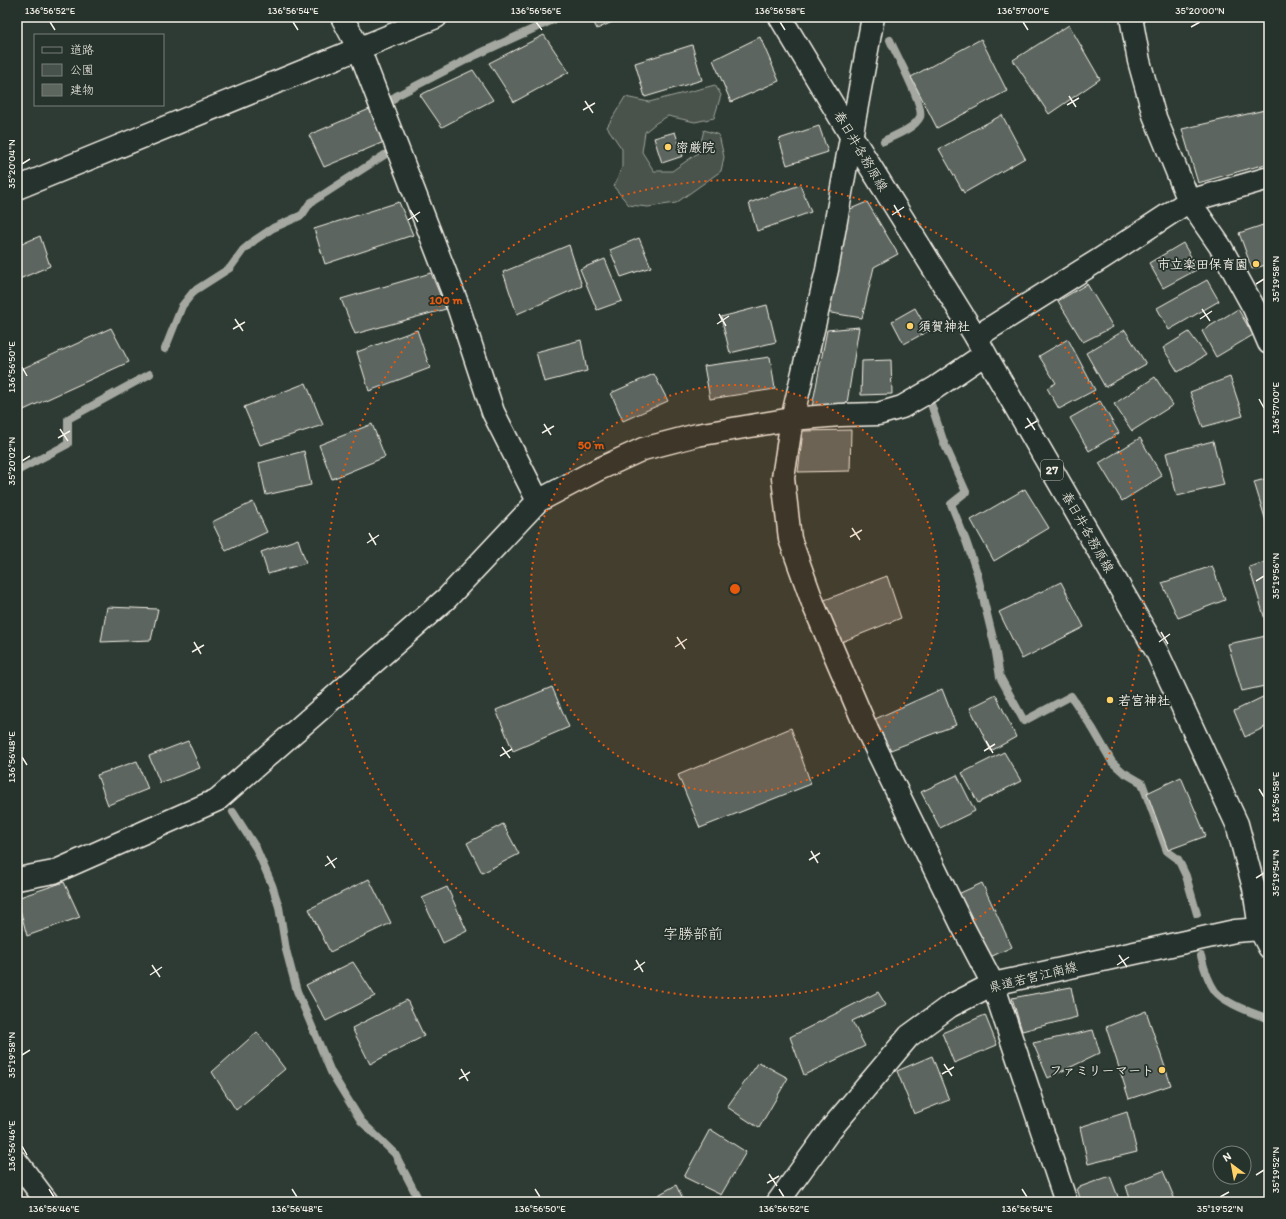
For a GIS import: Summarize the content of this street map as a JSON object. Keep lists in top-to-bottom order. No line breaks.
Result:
{"streets":{"street":["春日井各務原線","27","県道若宮江南線"]},"crossings":[["春日井各務原線","県道若宮江南線"]],"districts":["字勝部前"],"places":["密厳院","市立楽田保育園","須賀神社","若宮神社","ファミリーマート"],"legend":["道路","公園","建物"],"north":"top left","coordinates":["136°56'52\"E","136°56'54\"E","136°56'56\"E","136°56'58\"E","136°57'00\"E","35°20'00\"N","35°20'04\"N","35°19'58\"N","136°56'50\"E","35°20'02\"N","35°19'56\"N","136°56'48\"E","35°19'54\"N","136°56'46\"E","35°19'52\"N"],"rings":["100 m","50 m"]}
